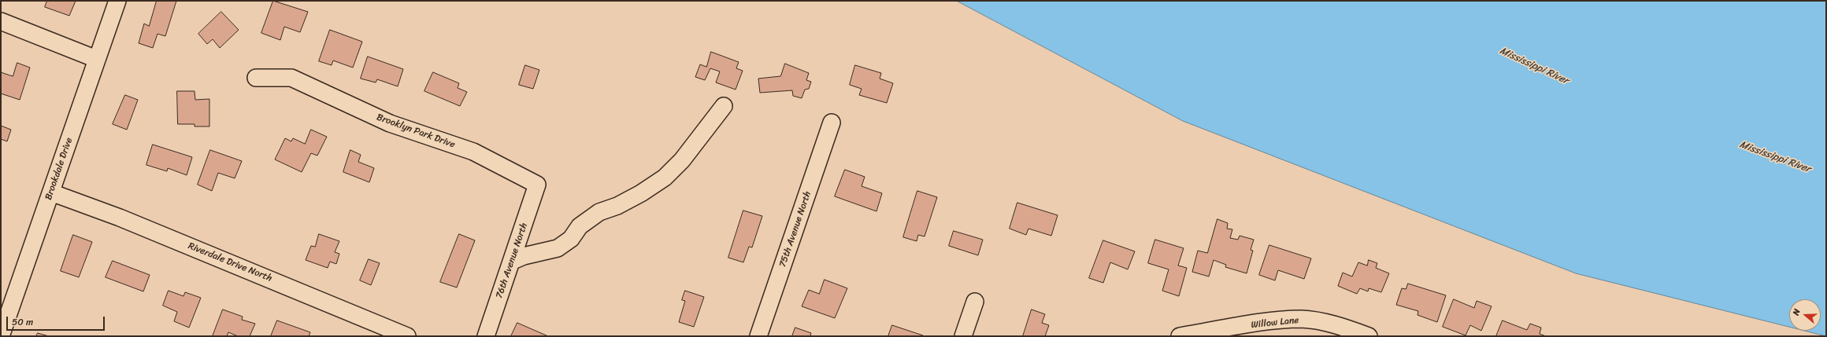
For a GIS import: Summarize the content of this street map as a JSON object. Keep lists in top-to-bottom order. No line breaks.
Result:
{"streets":{"street":["Brooklyn Park Drive","Brookdale Drive","75th Avenue North","76th Avenue North","Riverdale Drive North","Willow Lane"]},"crossings":[["Brooklyn Park Drive","76th Avenue North"],["Brookdale Drive","Riverdale Drive North"]],"water":["Mississippi River"],"scale_bar":"50 m","north":"left"}
